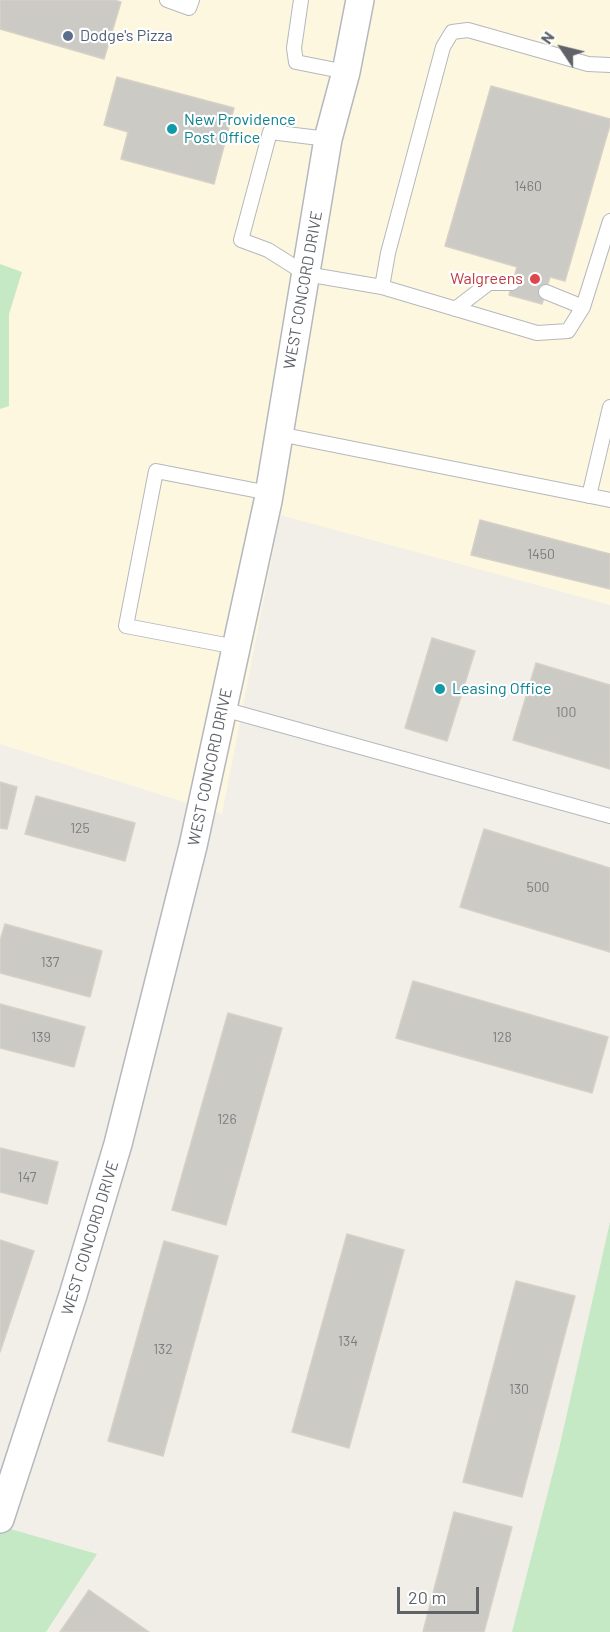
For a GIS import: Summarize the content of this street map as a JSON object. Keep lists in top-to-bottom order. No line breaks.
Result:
{"streets":{"street":["WEST CONCORD DRIVE"]},"places":["Dodge's Pizza","New Providence Post Office","Walgreens","Leasing Office"],"house_numbers":["1460","1450","100","125","500","137","139","128","126","147","134","132","130"],"scale_bar":"20 m","north":"top left"}
